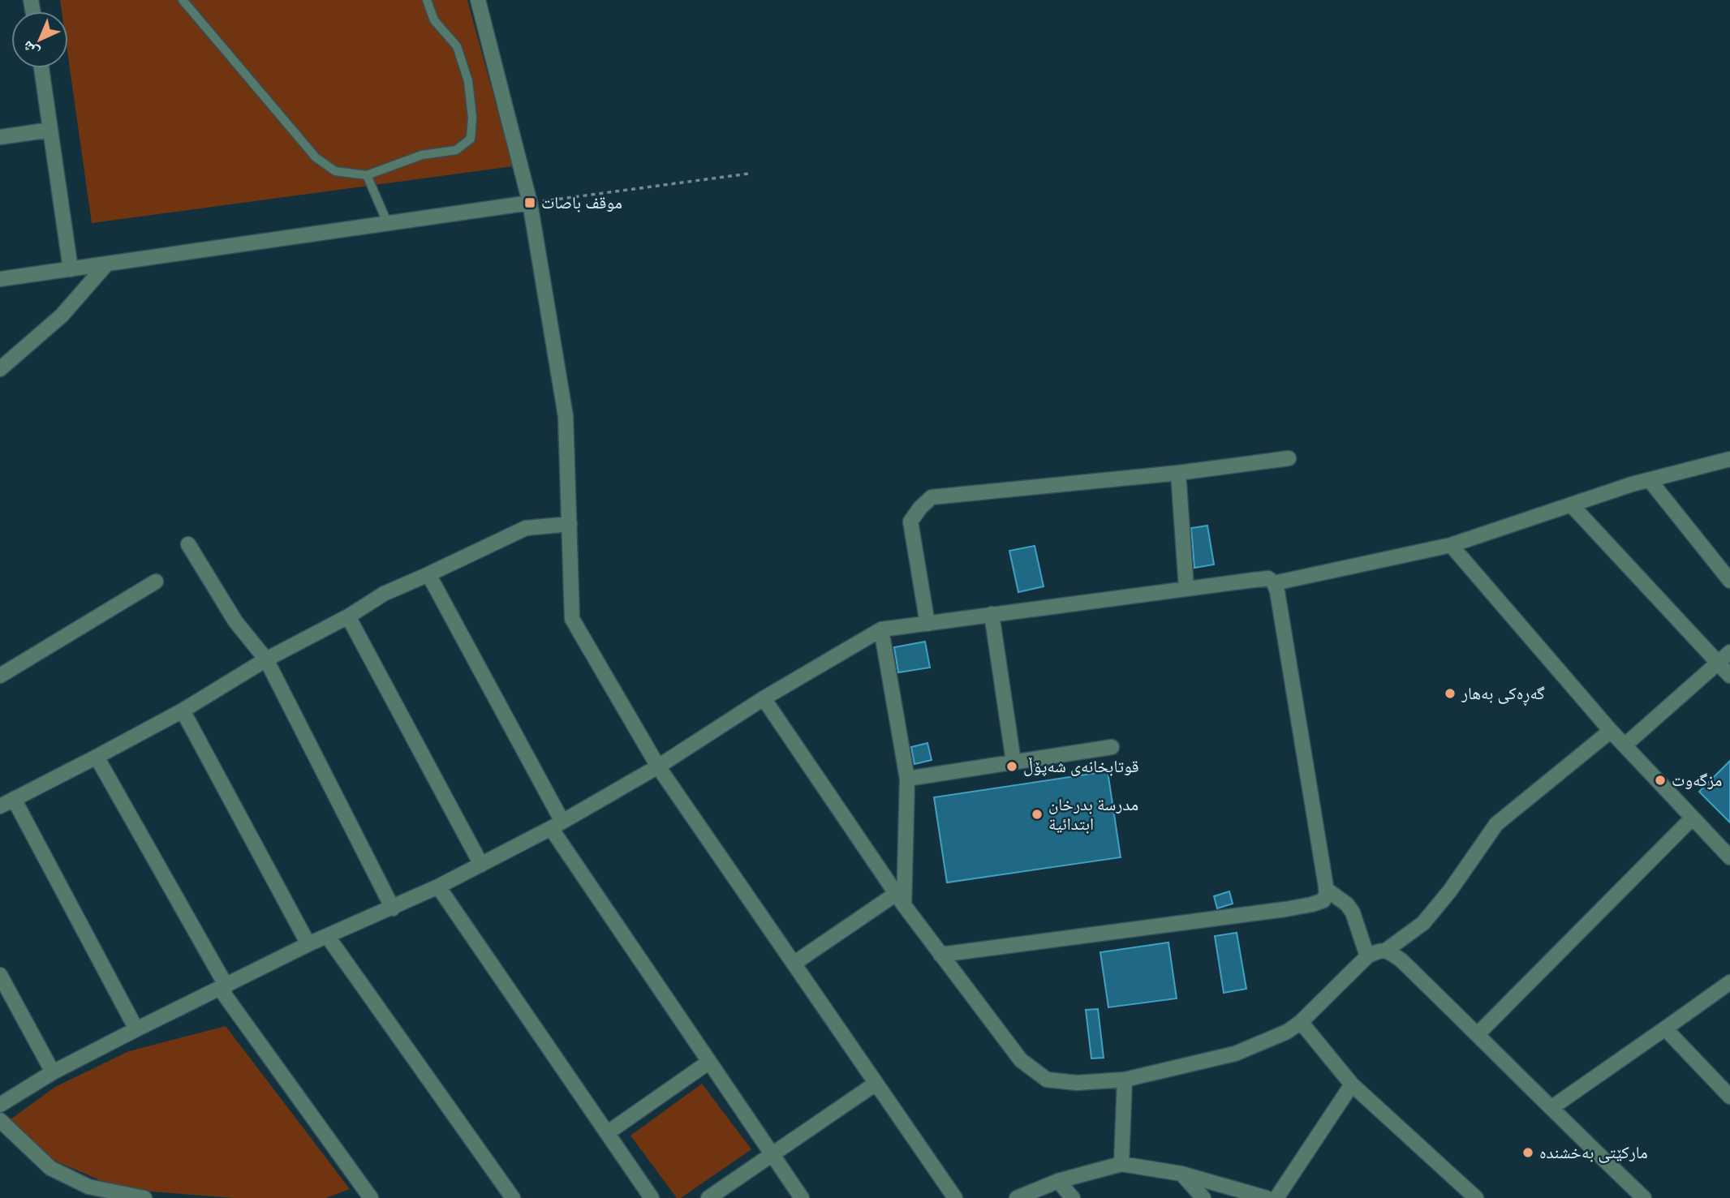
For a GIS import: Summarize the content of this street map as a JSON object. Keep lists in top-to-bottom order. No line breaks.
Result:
{"places":{"transit":["موقف باصات"],"other":["گەڕەکی بەهار","قوتابخانەی شەپۆڵ","مزگەوت","مدرسة بدرخان ابتدائية","مارکێتی بەخشندە"]},"north":"bottom left"}
